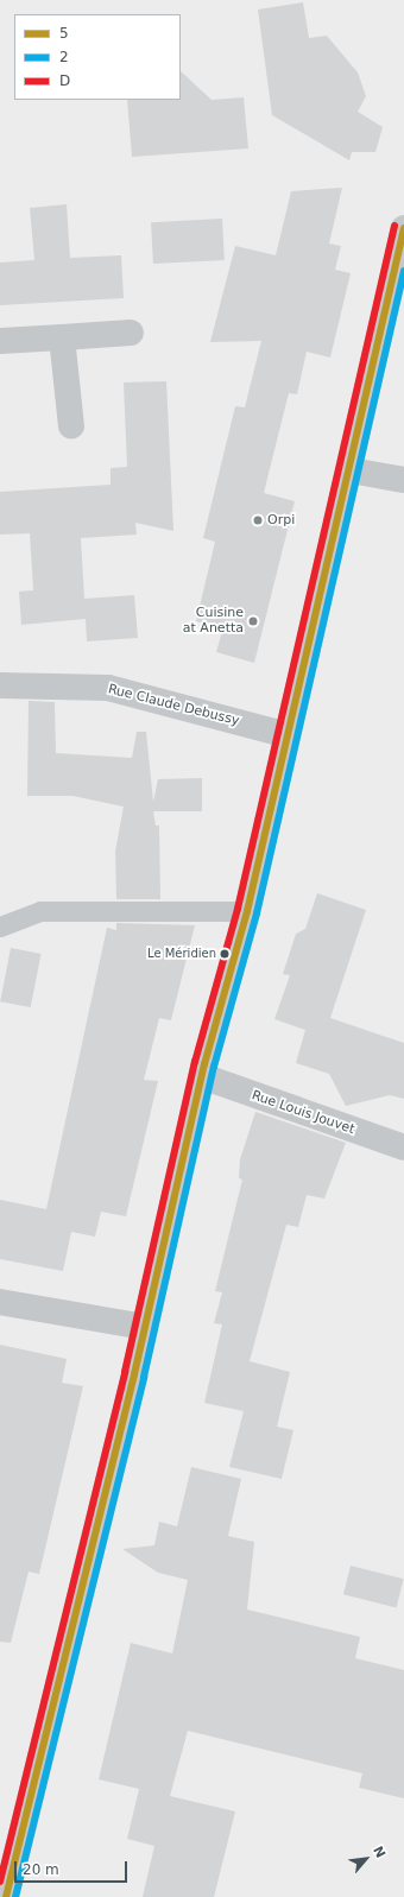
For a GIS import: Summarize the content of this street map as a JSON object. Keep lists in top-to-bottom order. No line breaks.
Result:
{"streets":{"street":["Rue Claude Debussy","Rue Louis Jouvet"]},"places":["Orpi","Cuisine at Anetta","Le Méridien"],"lines":["transit line D","transit line 5","transit line 2"],"legend":["5","2","D"],"scale_bar":"20 m","north":"top right"}
